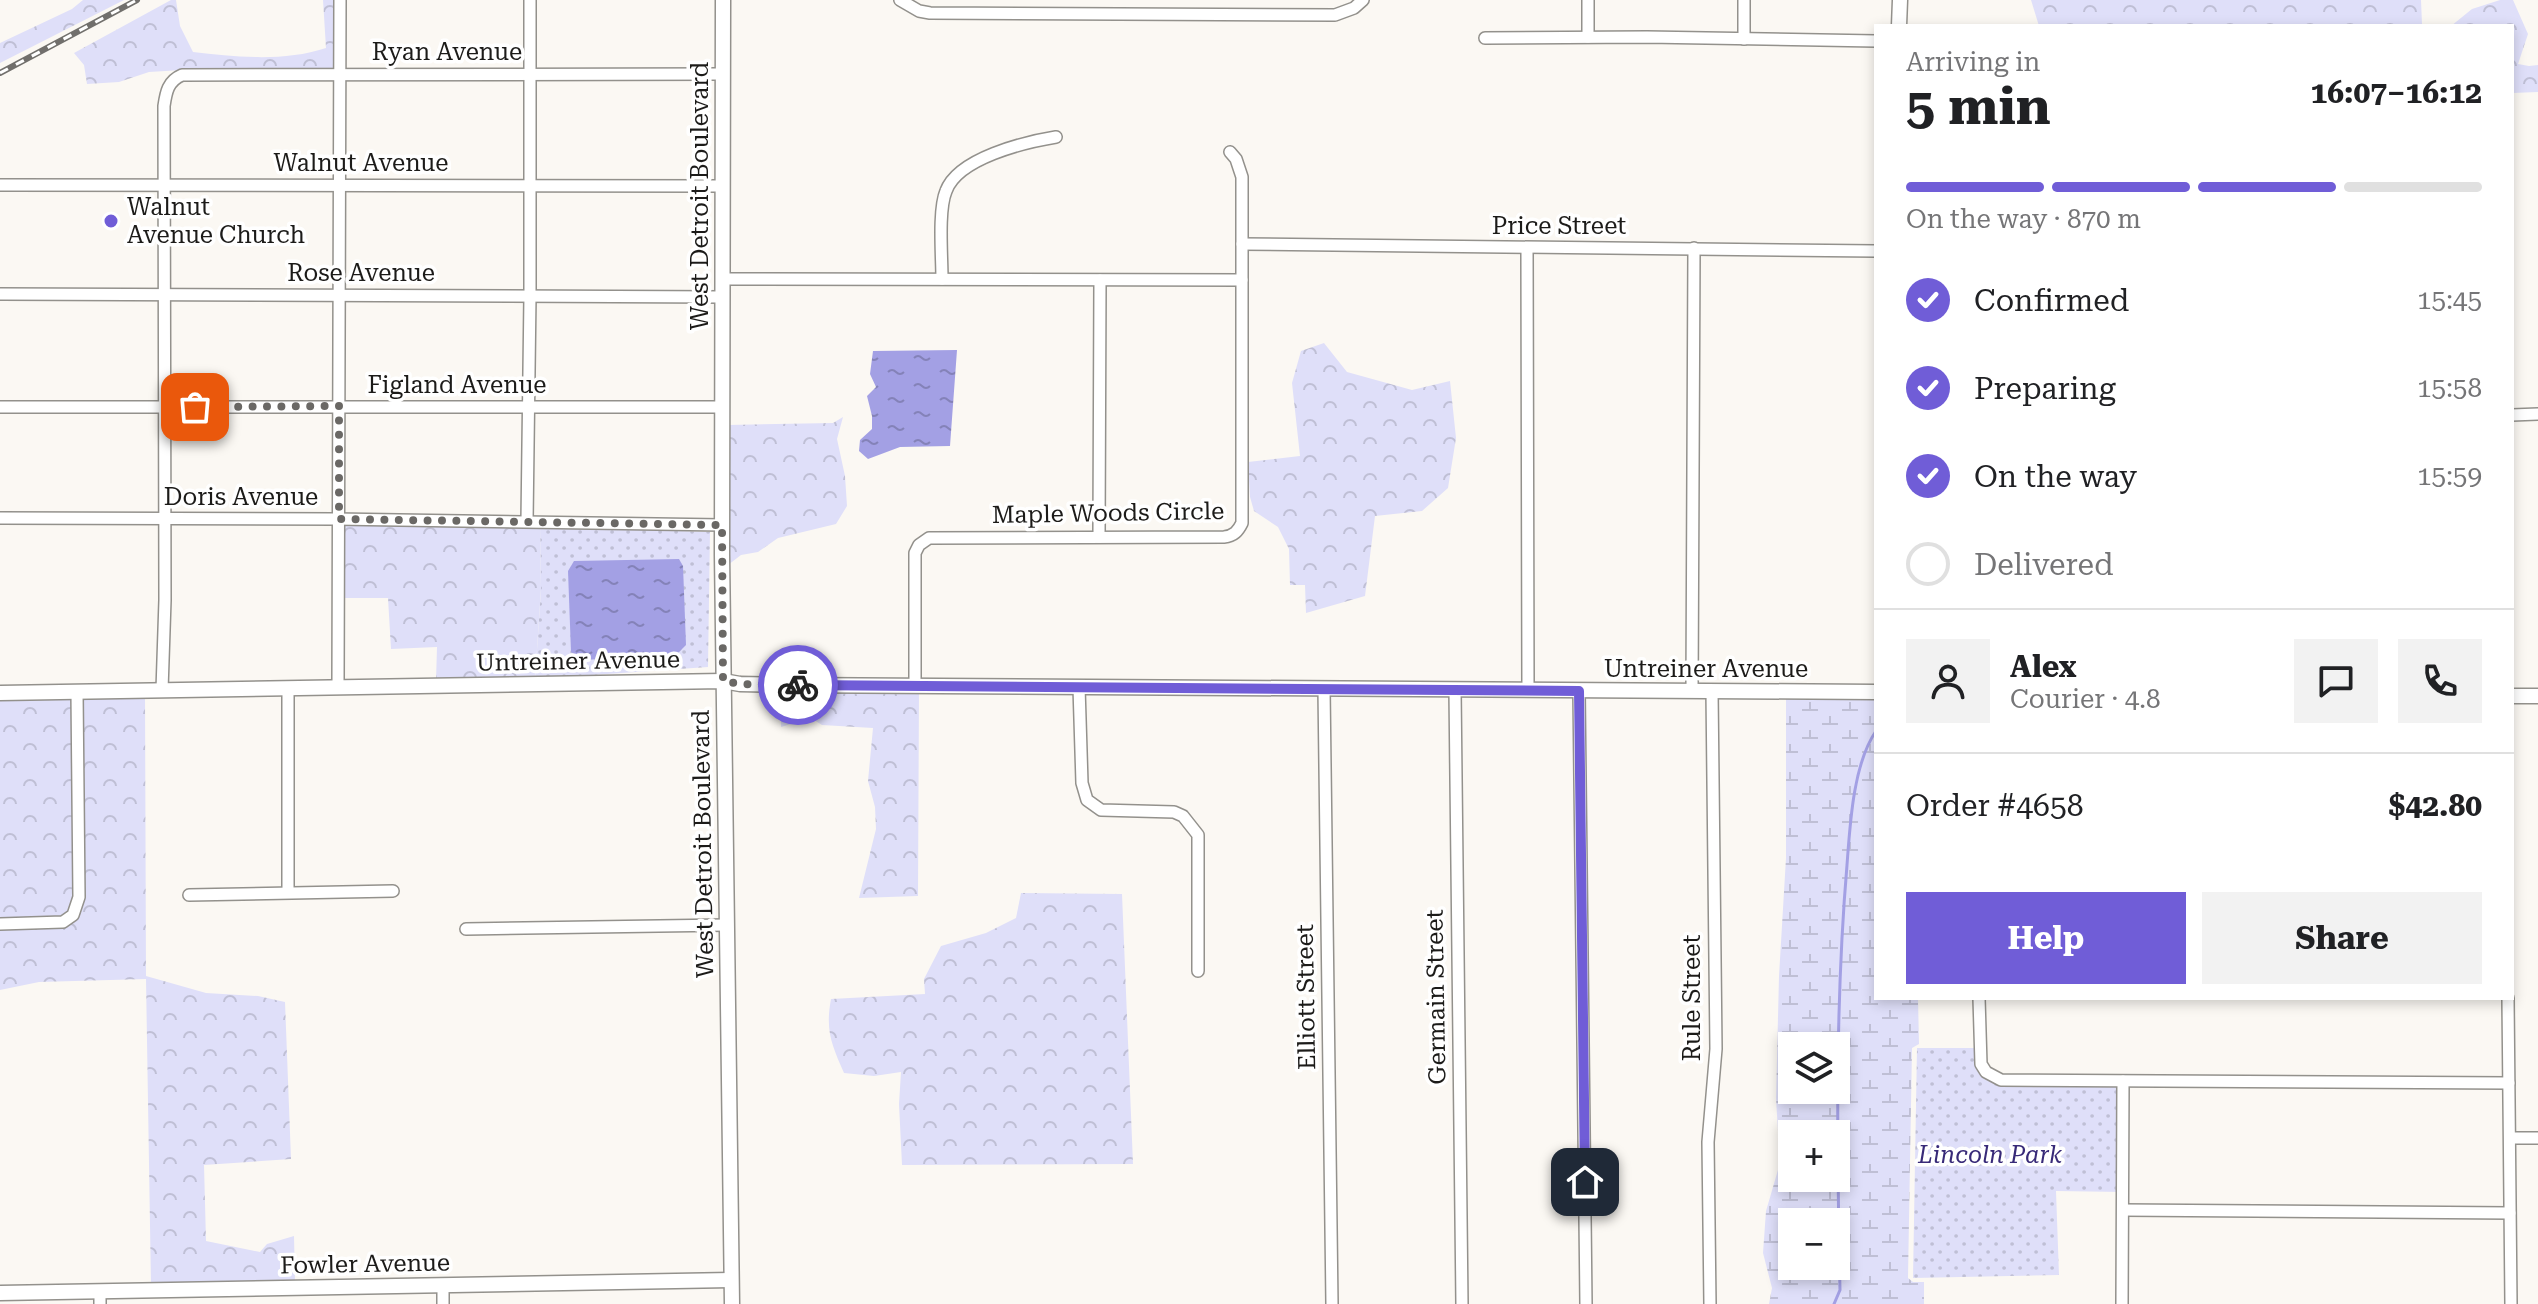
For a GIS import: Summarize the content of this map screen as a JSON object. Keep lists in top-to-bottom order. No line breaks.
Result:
{"streets":{"street":["Ryan Avenue","Walnut Avenue","West Detroit Boulevard","Price Street","Rose Avenue","Figland Avenue","Doris Avenue","Maple Woods Circle","Untreiner Avenue","Elliott Street","Germain Street","Rule Street","Fowler Avenue"]},"crossings":[["Ryan Avenue","Walnut Avenue"],["Ryan Avenue","West Detroit Boulevard"],["Walnut Avenue","West Detroit Boulevard"],["West Detroit Boulevard","Rose Avenue"],["West Detroit Boulevard","Figland Avenue"],["West Detroit Boulevard","Doris Avenue"],["West Detroit Boulevard","Untreiner Avenue"],["West Detroit Boulevard","Fowler Avenue"],["Price Street","Maple Woods Circle"],["Maple Woods Circle","Untreiner Avenue"],["Untreiner Avenue","Elliott Street"],["Untreiner Avenue","Germain Street"],["Untreiner Avenue","Rule Street"]],"parks":["Lincoln Park"],"places":["Walnut Avenue Church"],"page":{"heading":["5 min","Arriving in","16:07–16:12"],"panel":["Alex","Courier · 4.8","Order #4658","$42.80"],"bar":"On the way · 870 m","list":[["Confirmed","15:45"],["Preparing","15:58"],["On the way","15:59"],"Delivered"],"buttons":["Help","Share"],"map_buttons":["+","−"]}}
